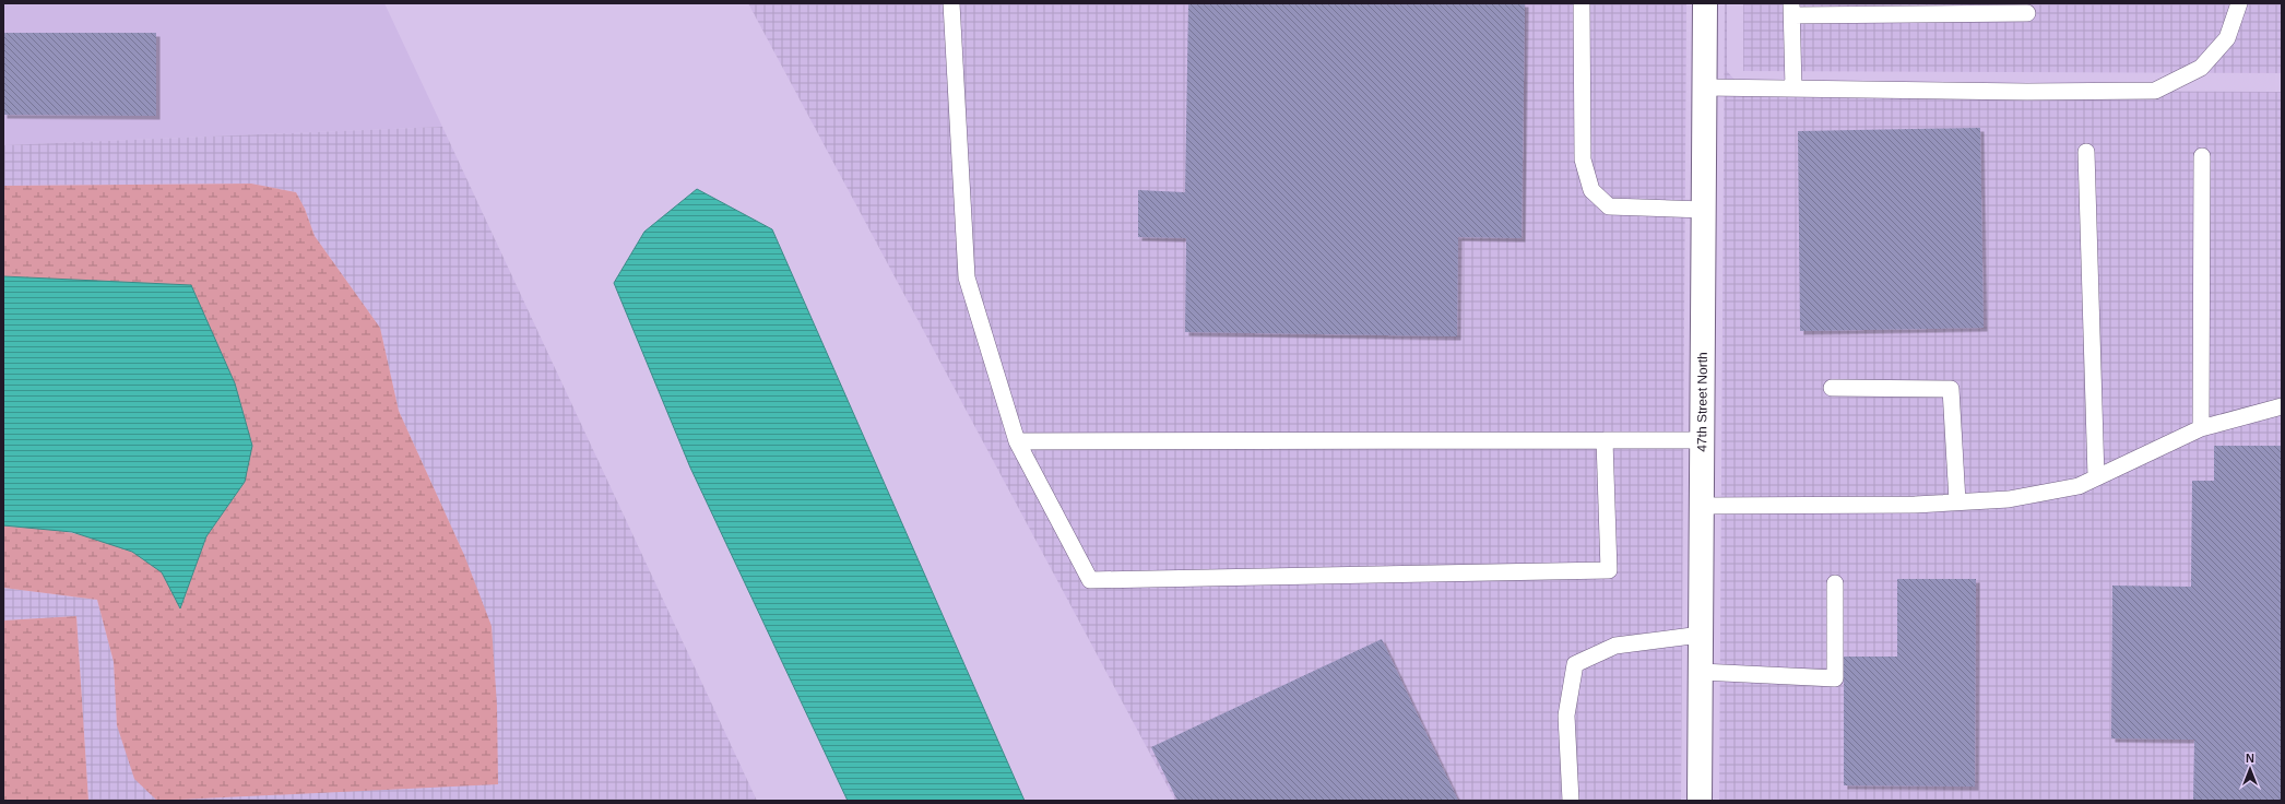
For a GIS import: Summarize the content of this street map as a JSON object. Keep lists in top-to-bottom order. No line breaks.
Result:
{"streets":{"street":["47th Street North"]},"north":"top"}
